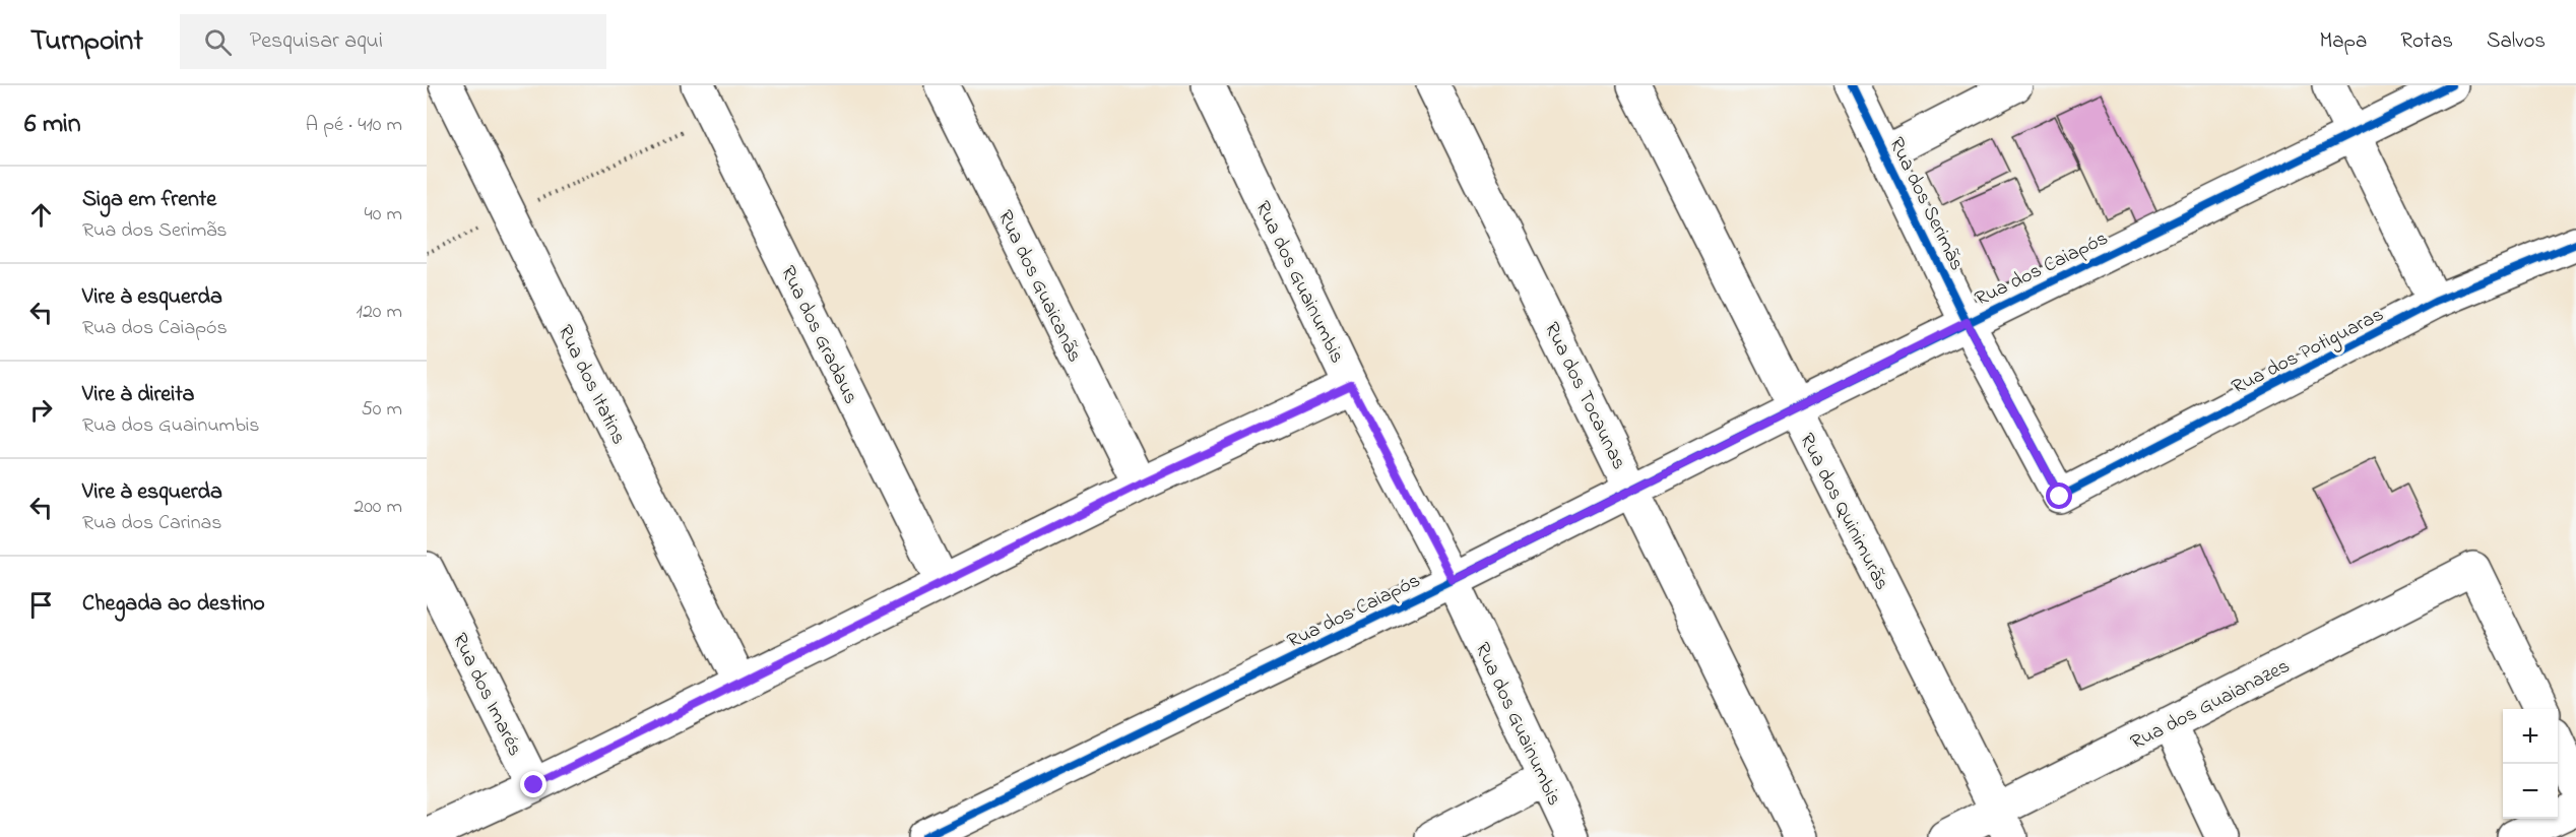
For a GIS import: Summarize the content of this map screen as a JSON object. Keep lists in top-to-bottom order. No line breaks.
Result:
{"streets":{"street":["Rua dos Serimãs","Rua dos Caiapós","Rua dos Guainumbis","Rua dos Guaicanãs","Rua dos Gradaus","Rua dos Potiguaras","Rua dos Itatins","Rua dos Tocaunas","Rua dos Quinimurãs","Rua dos Imarés","Rua dos Guaianazes"]},"crossings":[["Rua dos Serimãs","Rua dos Caiapós"],["Rua dos Serimãs","Rua dos Potiguaras"],["Rua dos Caiapós","Rua dos Guainumbis"],["Rua dos Caiapós","Rua dos Tocaunas"],["Rua dos Caiapós","Rua dos Quinimurãs"],["Rua dos Quinimurãs","Rua dos Guaianazes"]],"page":{"header":"Turnpoint","search":"Pesquisar aqui","nav":["Mapa","Rotas","Salvos"],"heading":["6 min","A pé · 410 m"],"list":[["Siga em frente","Rua dos Serimãs","40 m"],["Vire à esquerda","Rua dos Caiapós","120 m"],["Vire à direita","Rua dos Guainumbis","50 m"],["Vire à esquerda","Rua dos Carinas","200 m"],"Chegada ao destino"],"map_buttons":["+","−"]}}
